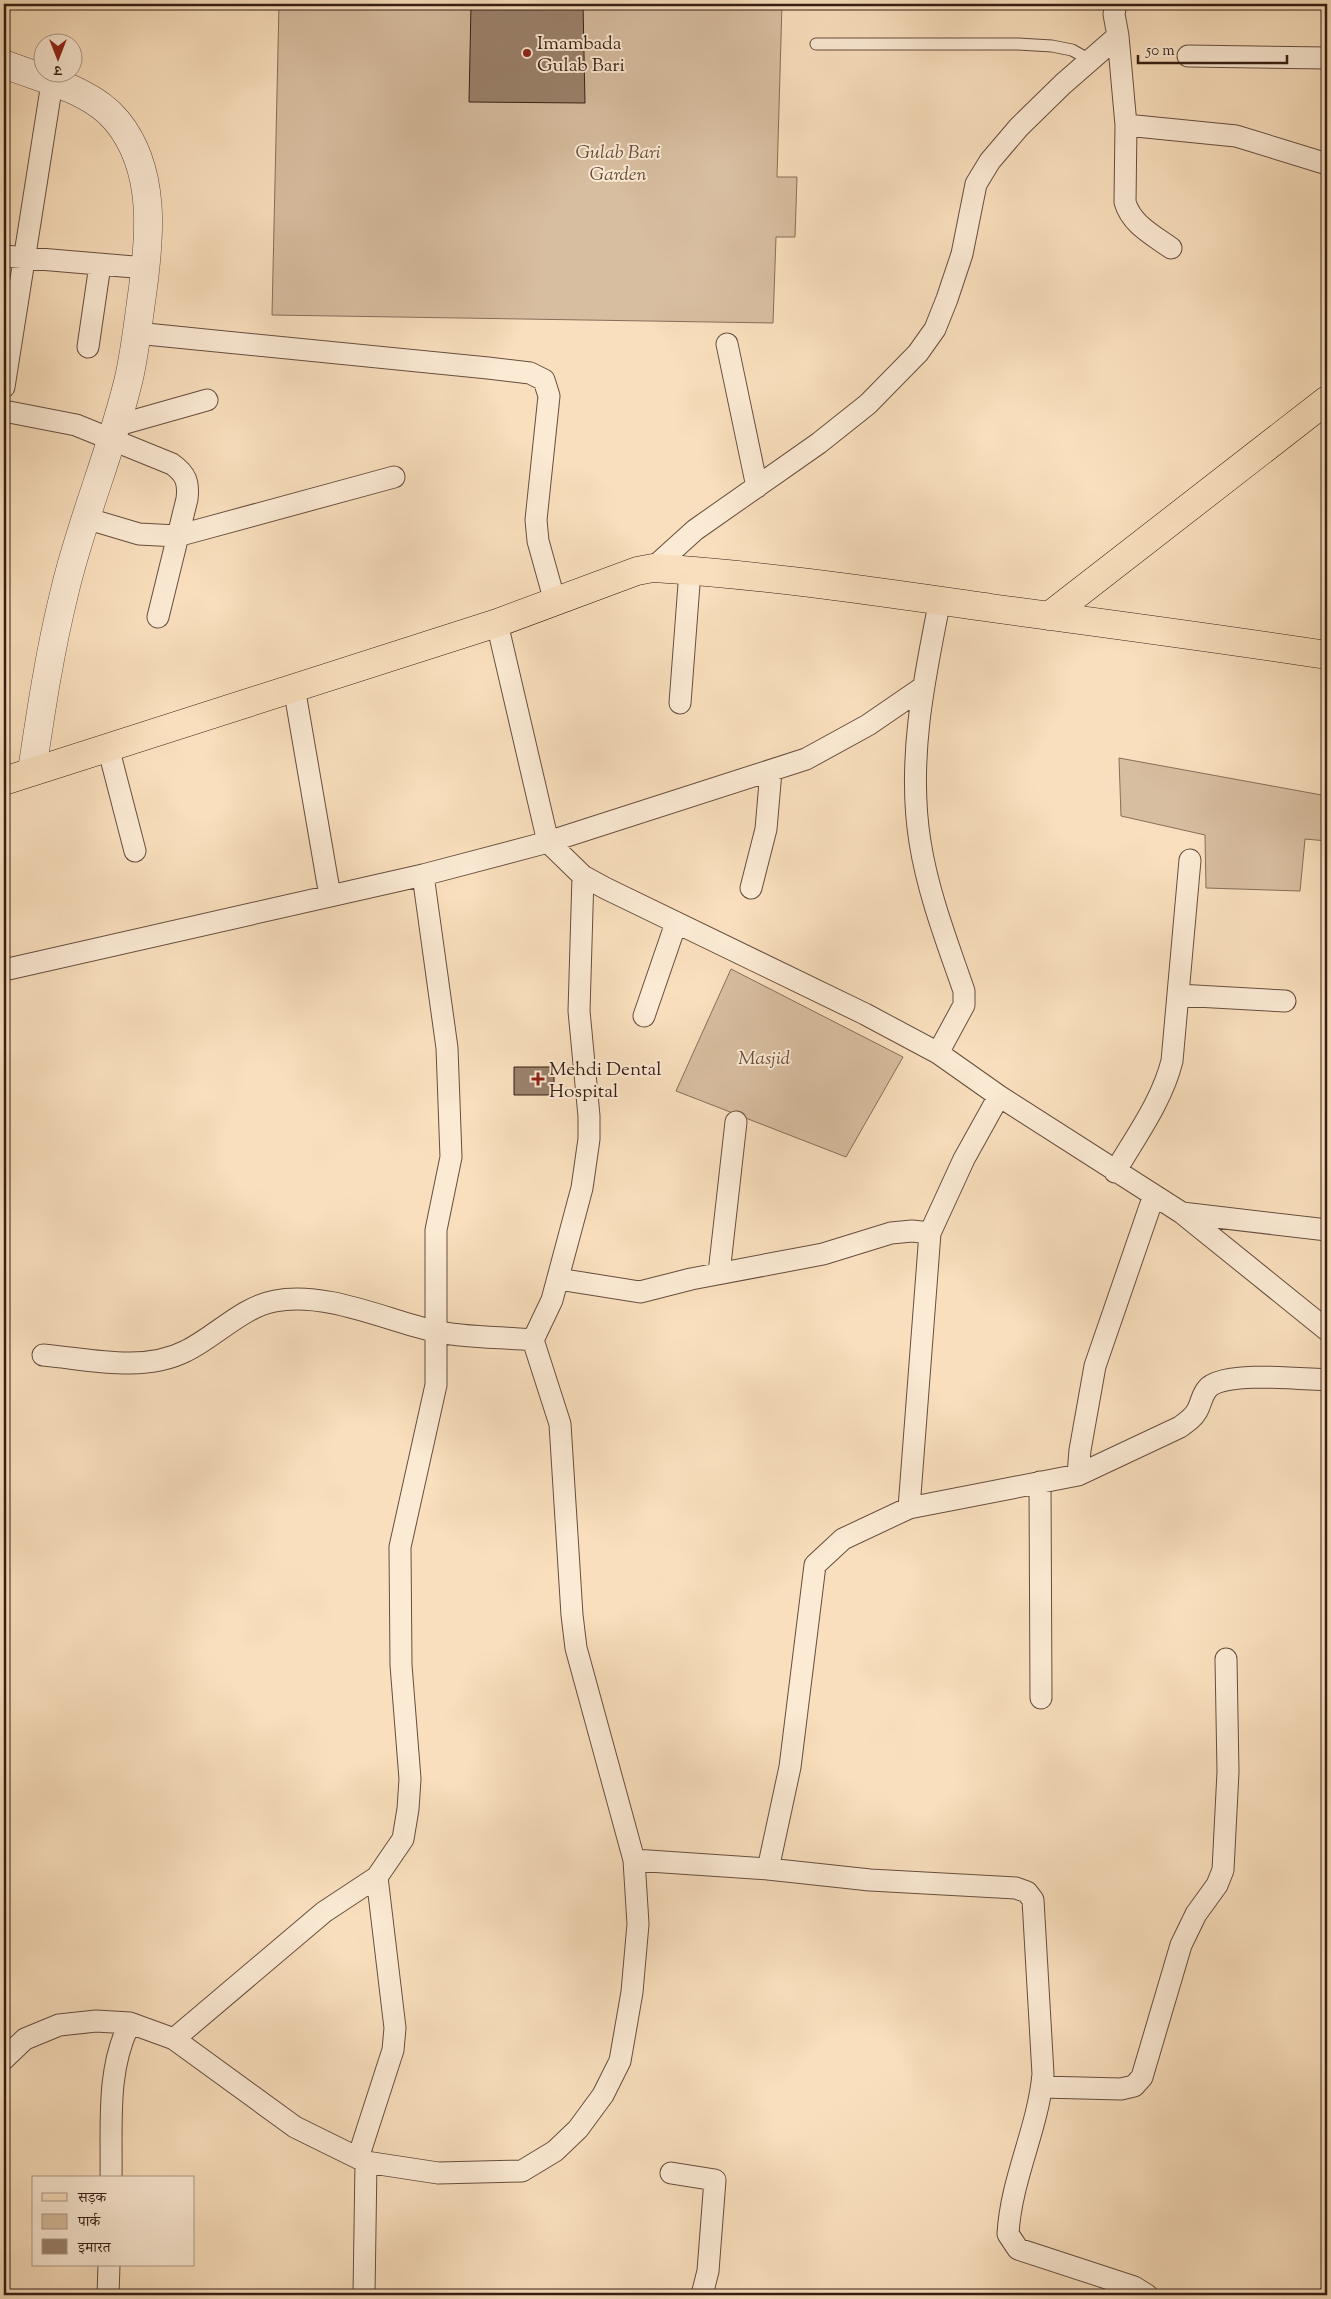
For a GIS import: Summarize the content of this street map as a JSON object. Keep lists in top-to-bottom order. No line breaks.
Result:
{"parks":["Gulab Bari Garden","Masjid"],"places":{"other":["Imambada Gulab Bari"],"health":["Mehdi Dental Hospital"]},"legend":["सड़क","पार्क","इमारत"],"scale_bar":"50 m","north":"bottom"}
